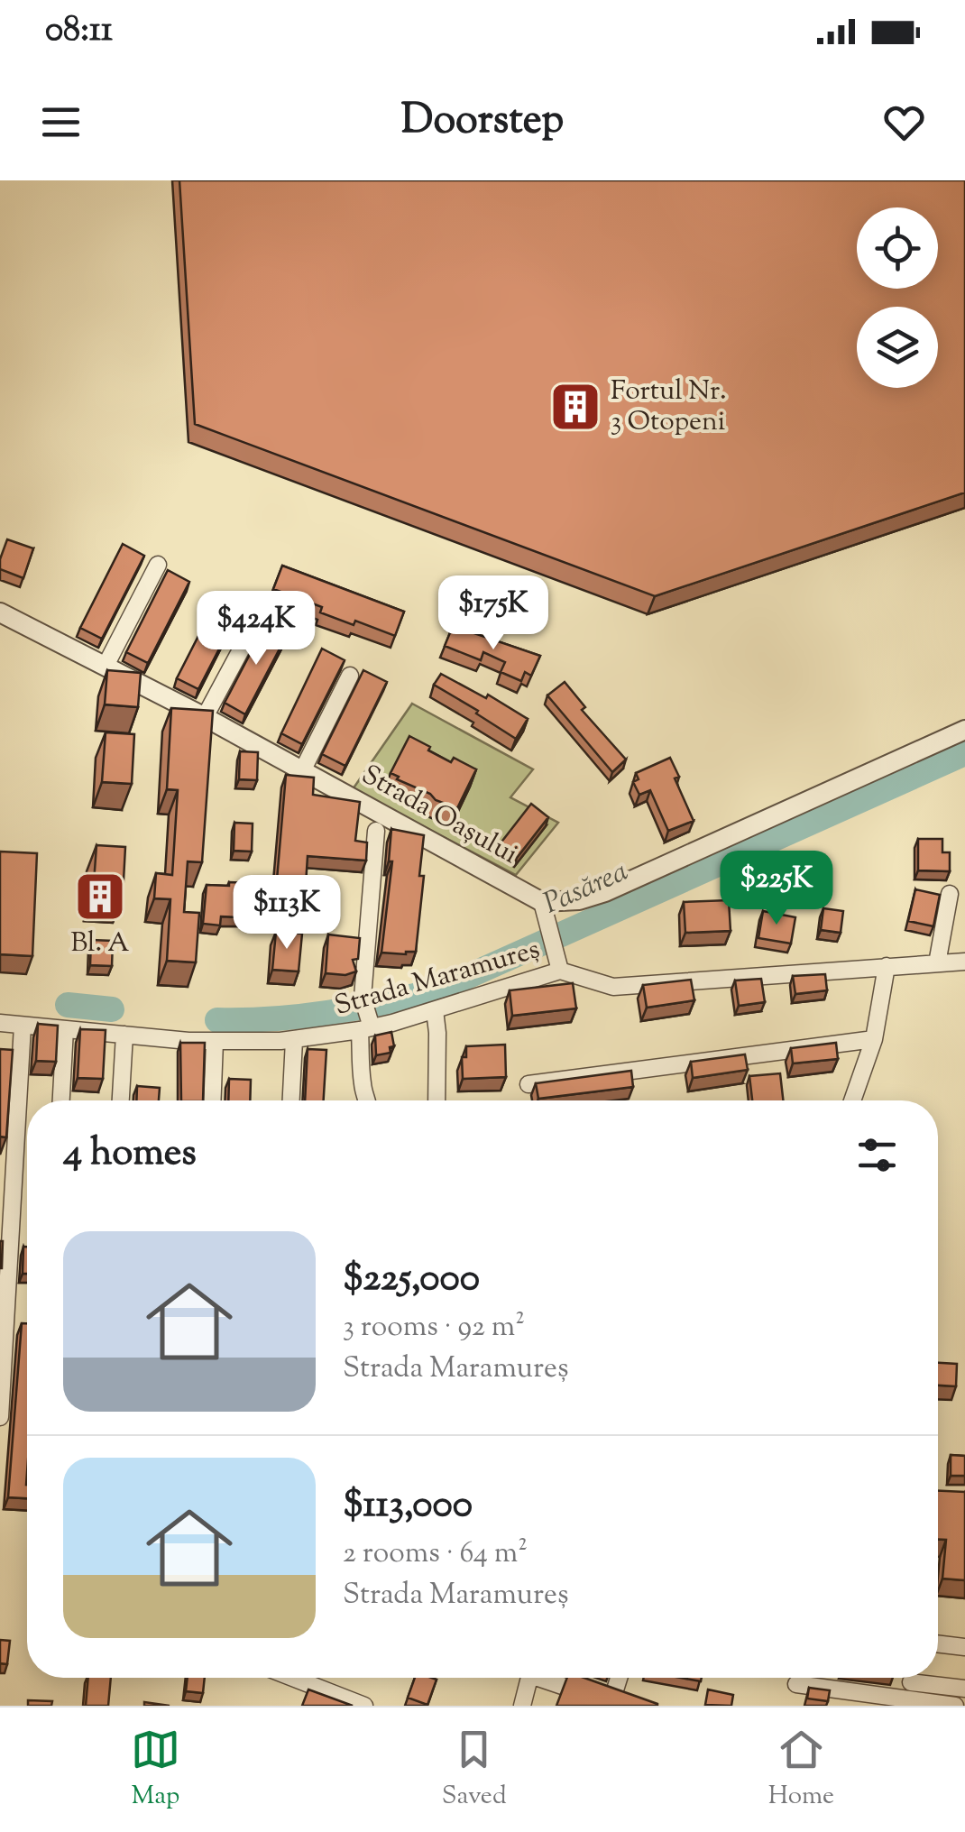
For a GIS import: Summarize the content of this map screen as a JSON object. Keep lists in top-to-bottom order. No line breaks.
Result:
{"streets":{"street":["Strada Oașului","Strada Maramureș"]},"water":["Pasărea"],"places":{"building":["Fortul Nr. 3 Otopeni","Bl. A"]},"page":{"status":"08:11","header":"Doorstep","price":["$175K","$424K","$225K","$113K"],"heading":"4 homes","list":[{"name":"$225,000","note":"3 rooms · 92 m² · Strada Maramureș"},{"name":"$113,000","note":"2 rooms · 64 m² · Strada Maramureș"}],"tabs":["Map","Saved","Home"]}}
